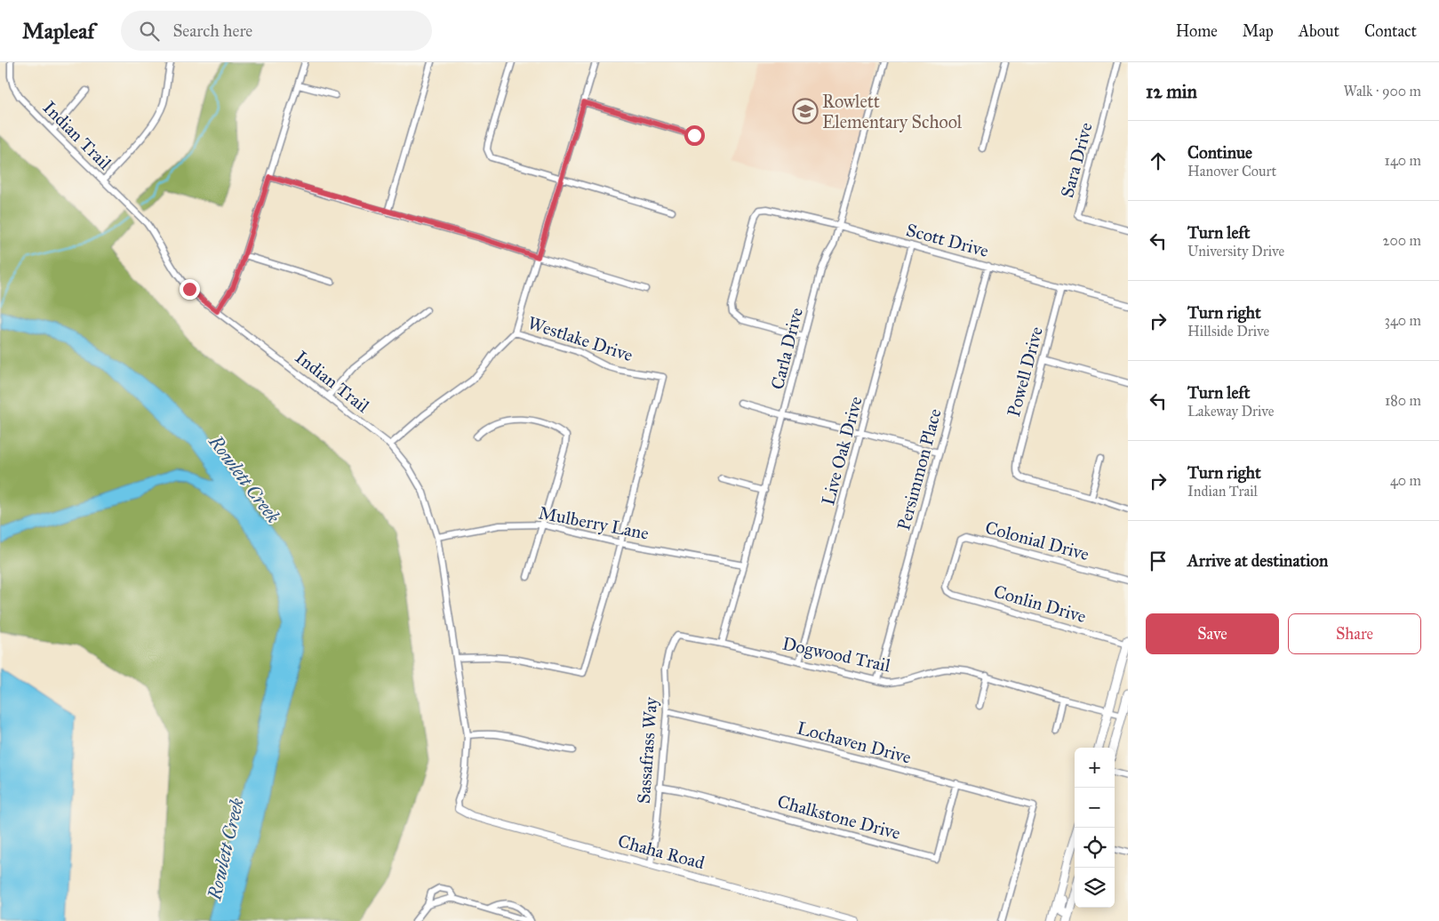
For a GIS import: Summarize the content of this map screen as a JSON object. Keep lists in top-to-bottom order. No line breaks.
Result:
{"streets":{"street":["Indian Trail","Sara Drive","Scott Drive","Westlake Drive","Carla Drive","Powell Drive","Live Oak Drive","Persimmon Place","Mulberry Lane","Colonial Drive","Conlin Drive","Dogwood Trail","Lochaven Drive","Sassafrass Way","Chalkstone Drive","Chaha Road"]},"crossings":[["Indian Trail","Mulberry Lane"],["Indian Trail","Chaha Road"],["Scott Drive","Carla Drive"],["Scott Drive","Powell Drive"],["Scott Drive","Live Oak Drive"],["Scott Drive","Persimmon Place"],["Westlake Drive","Mulberry Lane"],["Carla Drive","Mulberry Lane"],["Carla Drive","Dogwood Trail"],["Live Oak Drive","Dogwood Trail"],["Persimmon Place","Dogwood Trail"],["Colonial Drive","Conlin Drive"],["Dogwood Trail","Sassafrass Way"],["Lochaven Drive","Sassafrass Way"],["Lochaven Drive","Chalkstone Drive"],["Sassafrass Way","Chalkstone Drive"],["Sassafrass Way","Chaha Road"]],"water":["Rowlett Creek"],"places":{"school or university":["Rowlett Elementary School"]},"page":{"header":"Mapleaf","search":"Search here","nav":["Home","Map","About","Contact"],"heading":["12 min","Walk · 900 m"],"list":[["Continue","Hanover Court","140 m"],["Turn left","University Drive","200 m"],["Turn right","Hillside Drive","340 m"],["Turn left","Lakeway Drive","180 m"],["Turn right","Indian Trail","40 m"],"Arrive at destination"],"buttons":["Save","Share"],"map_buttons":["+","−"]}}
